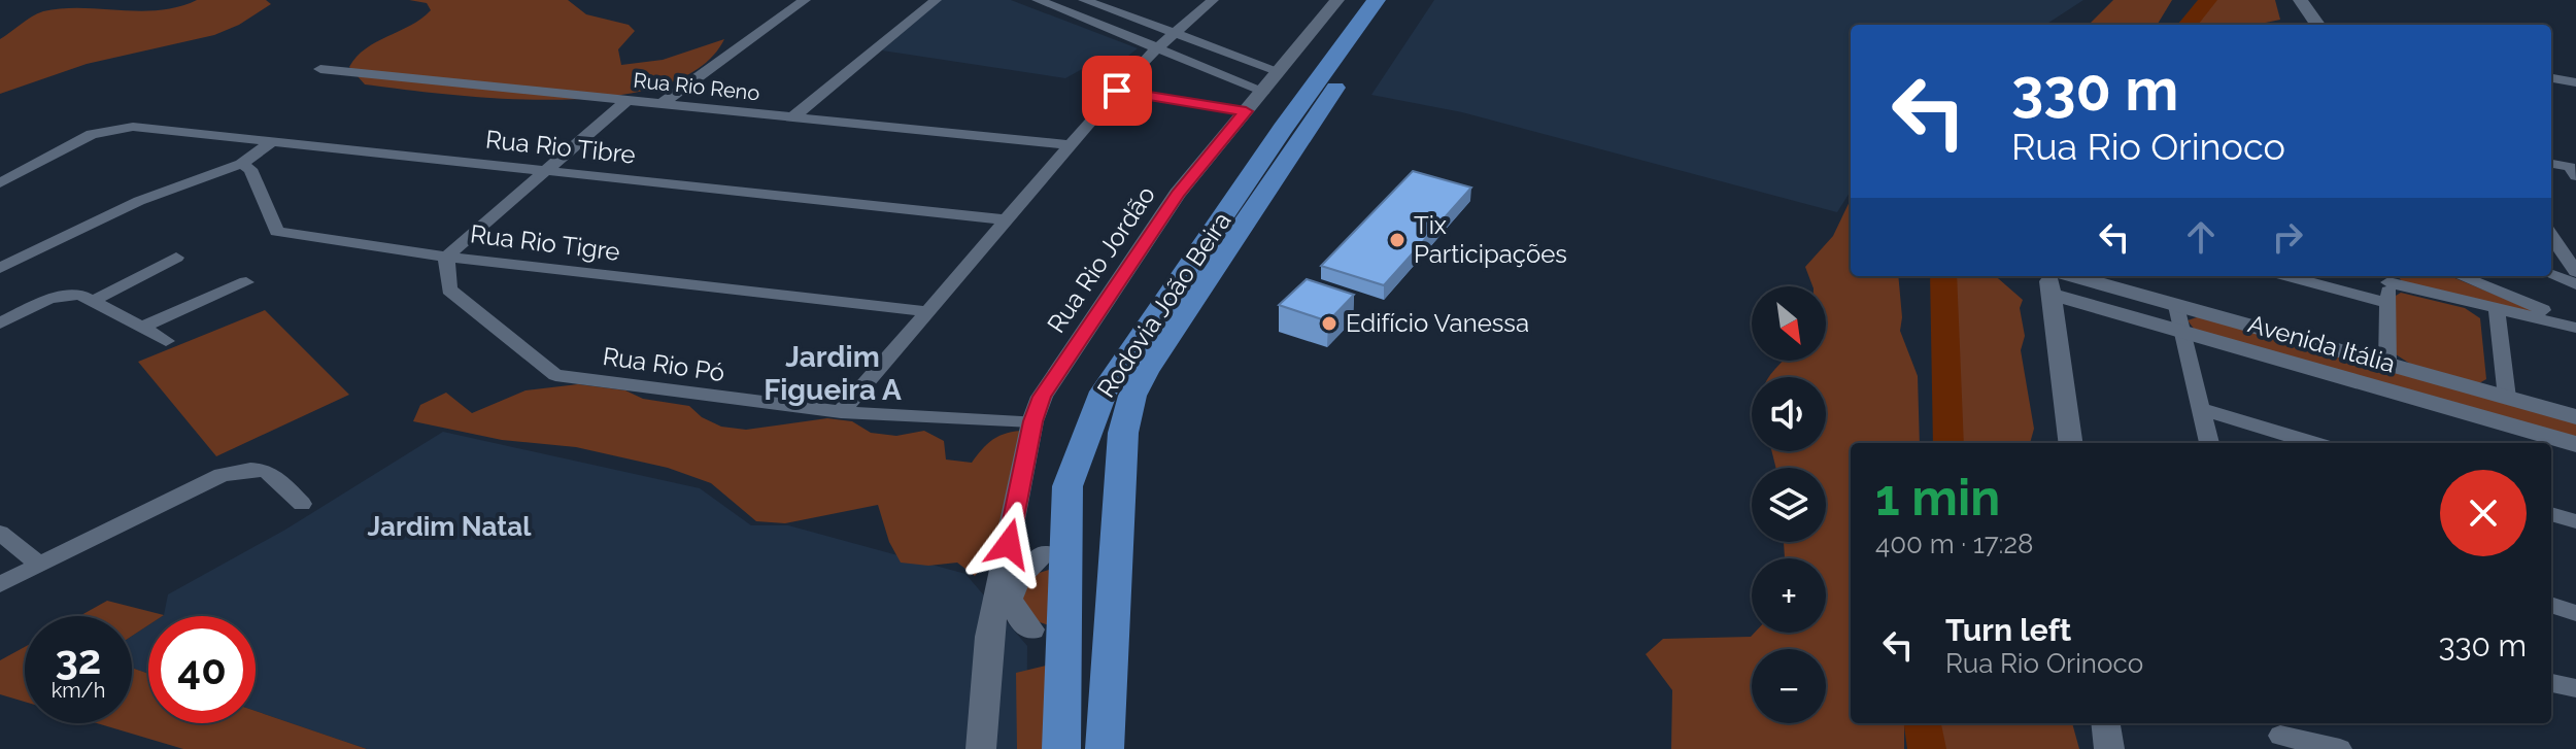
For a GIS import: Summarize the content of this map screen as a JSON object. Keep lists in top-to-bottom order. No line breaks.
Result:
{"streets":{"main road":["Rodovia João Beira"],"street":["Rua Rio Reno","Rua Rio Tibre","Rua Rio Tigre","Rua Rio Jordão","Avenida Itália","Rua Rio Pó"]},"crossings":[["Rua Rio Tigre","Rua Rio Pó"],["Rua Rio Jordão","Rua Rio Pó"]],"districts":["Jardim Figueira A","Jardim Natal"],"places":["Tix Participações","Edifício Vanessa"],"north":"bottom right","page":{"turn":["330 m","Rua Rio Orinoco"],"map_buttons":["+","−"],"heading":["1 min","400 m · 17:28"],"list":[{"name":"Turn left","note":"Rua Rio Orinoco","value":"330 m"}],"speed":"32 km/h","limit":"40"}}
